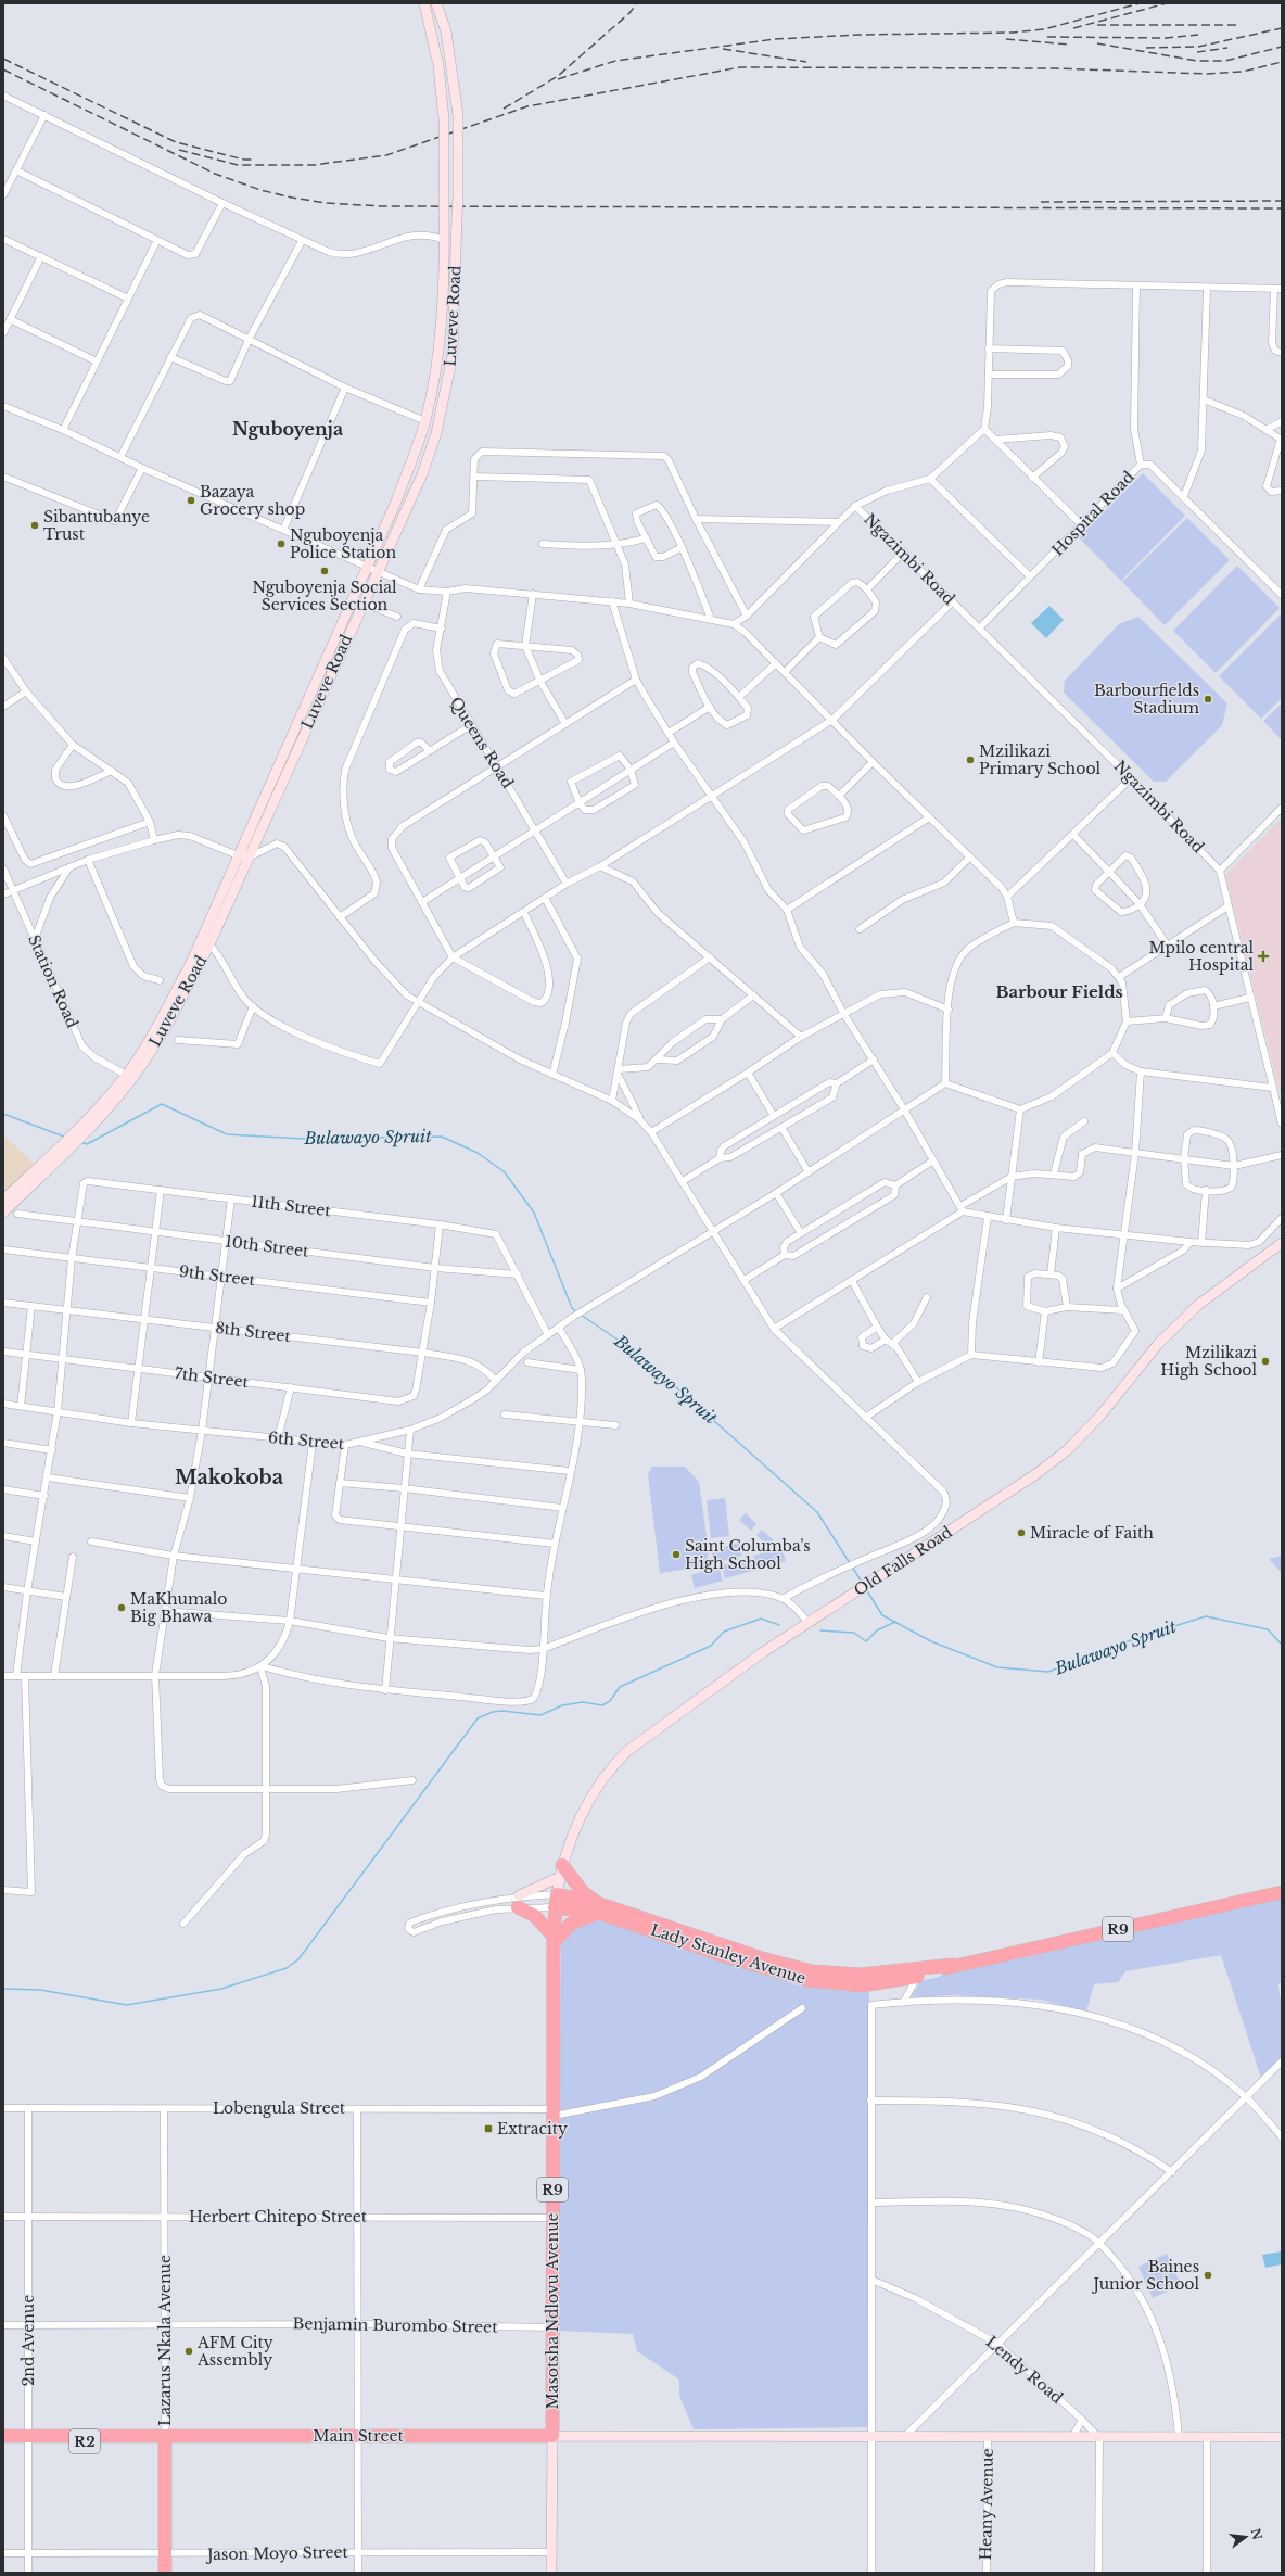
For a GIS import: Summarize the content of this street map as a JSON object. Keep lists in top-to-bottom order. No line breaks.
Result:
{"streets":{"highway":["R9","Lady Stanley Avenue","Masotsha Ndlovu Avenue","Lazarus Nkala Avenue","Main Street","R2"],"street":["Luveve Road","Hospital Road","Ngazimbi Road","Queens Road","Station Road","11th Street","10th Street","9th Street","8th Street","7th Street","6th Street","Old Falls Road","Lobengula Street","Herbert Chitepo Street","Benjamin Burombo Street","2nd Avenue","Lendy Road","Heany Avenue","Jason Moyo Street"]},"crossings":[["Luveve Road","Station Road"],["Hospital Road","Ngazimbi Road"],["11th Street","10th Street"],["8th Street","7th Street"],["8th Street","6th Street"],["Old Falls Road","Lady Stanley Avenue"],["Old Falls Road","Masotsha Ndlovu Avenue"],["Lady Stanley Avenue","Masotsha Ndlovu Avenue"],["Lobengula Street","Masotsha Ndlovu Avenue"],["Lobengula Street","2nd Avenue"],["Lobengula Street","Lazarus Nkala Avenue"],["Herbert Chitepo Street","Masotsha Ndlovu Avenue"],["Herbert Chitepo Street","2nd Avenue"],["Herbert Chitepo Street","Lazarus Nkala Avenue"],["Masotsha Ndlovu Avenue","Benjamin Burombo Street"],["Masotsha Ndlovu Avenue","Main Street"],["Masotsha Ndlovu Avenue","Jason Moyo Street"],["Benjamin Burombo Street","2nd Avenue"],["Benjamin Burombo Street","Lazarus Nkala Avenue"],["2nd Avenue","R2"],["2nd Avenue","Jason Moyo Street"],["Lazarus Nkala Avenue","Main Street"],["Lazarus Nkala Avenue","R2"],["Lazarus Nkala Avenue","Jason Moyo Street"],["Main Street","R2"]],"districts":["Nguboyenja","Barbour Fields","Makokoba"],"water":["Bulawayo Spruit"],"places":{"other":["Bazaya Grocery shop","Sibantubanye Trust","Nguboyenja Police Station","Nguboyenja Social Services Section","Barbourfields Stadium","Mzilikazi Primary School","Mzilikazi High School","Miracle of Faith","Saint Columba's High School","MaKhumalo Big Bhawa","Baines Junior School","AFM City Assembly"],"health":["Mpilo central Hospital"],"transit":["Extracity"]},"north":"right"}
